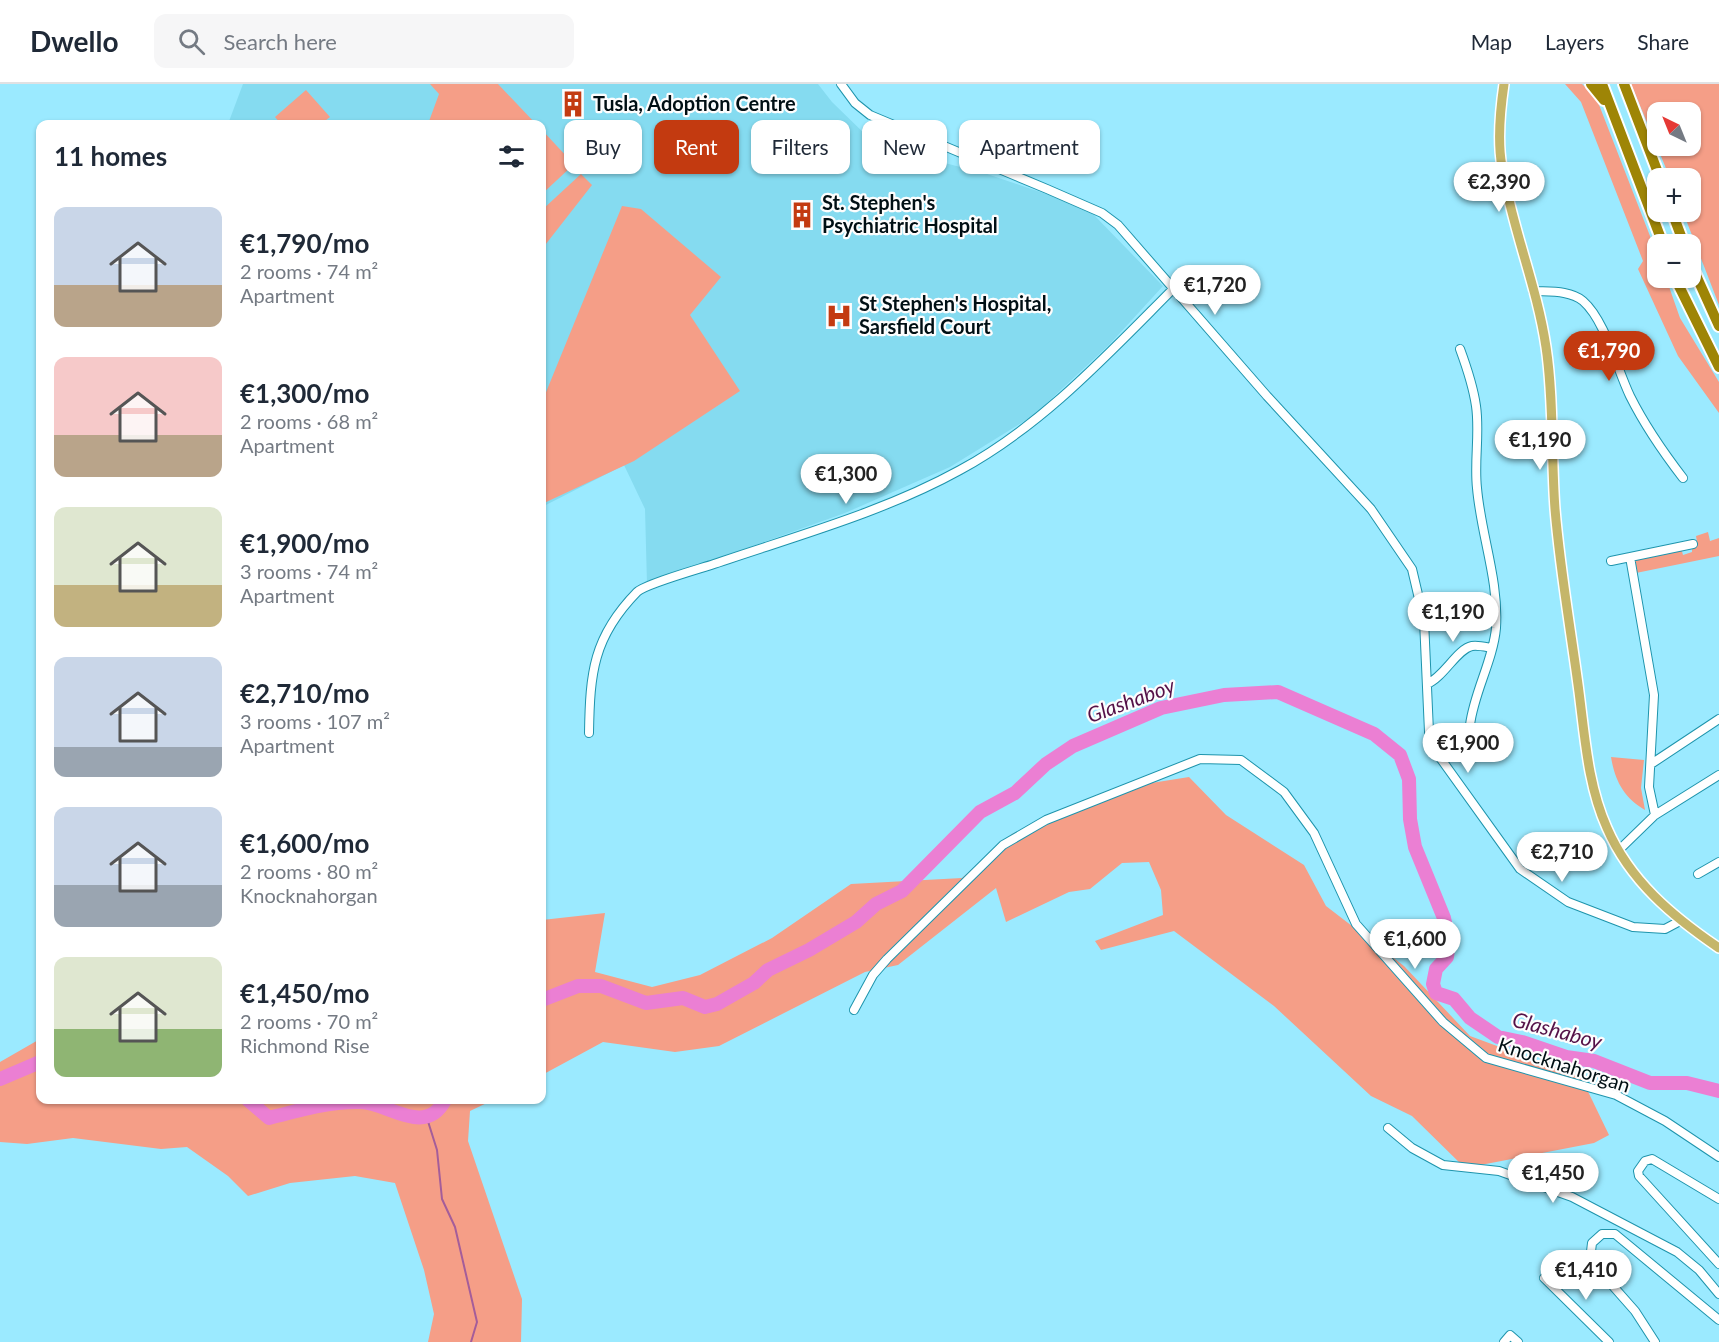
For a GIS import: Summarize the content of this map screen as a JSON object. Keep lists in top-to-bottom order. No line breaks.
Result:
{"streets":{"street":["Knocknahorgan"]},"water":["Glashaboy"],"places":{"building":["Tusla, Adoption Centre","St. Stephen's Psychiatric Hospital"],"hospital":["St Stephen's Hospital, Sarsfield Court"]},"north":"top left","page":{"header":"Dwello","search":"Search here","nav":["Map","Layers","Share"],"map_buttons":["+","−"],"chip":["Buy","Rent","Filters","New","Apartment"],"heading":"11 homes","price":["€2,390","€1,720","€1,790","€1,190","€1,300","€1,190","€1,900","€2,710","€1,600","€1,450","€1,410"],"list":[{"name":"€1,790/mo","note":"2 rooms · 74 m² · Apartment"},{"name":"€1,300/mo","note":"2 rooms · 68 m² · Apartment"},{"name":"€1,900/mo","note":"3 rooms · 74 m² · Apartment"},{"name":"€2,710/mo","note":"3 rooms · 107 m² · Apartment"},{"name":"€1,600/mo","note":"2 rooms · 80 m² · Knocknahorgan"},{"name":"€1,450/mo","note":"2 rooms · 70 m² · Richmond Rise"}]}}
